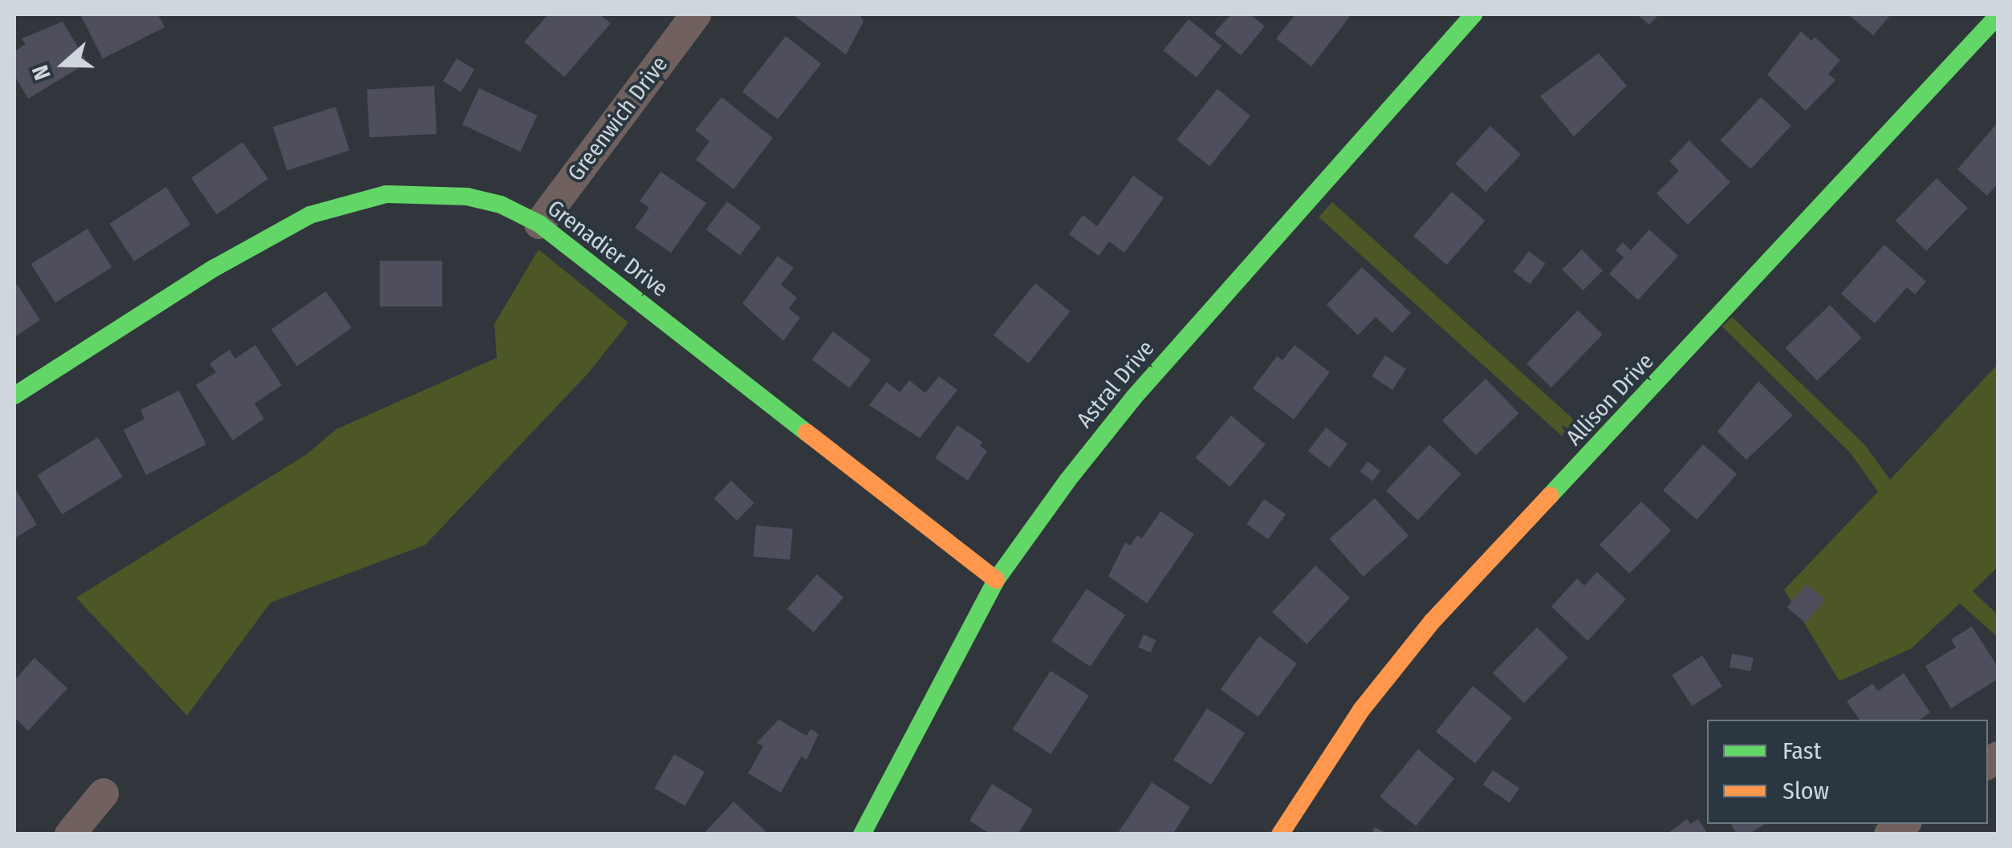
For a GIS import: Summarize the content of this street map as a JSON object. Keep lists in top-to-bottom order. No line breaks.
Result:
{"streets":{"street":["Greenwich Drive","Grenadier Drive","Astral Drive","Allison Drive"]},"crossings":[["Greenwich Drive","Grenadier Drive"],["Grenadier Drive","Astral Drive"]],"legend":["Fast","Slow"],"north":"left"}
